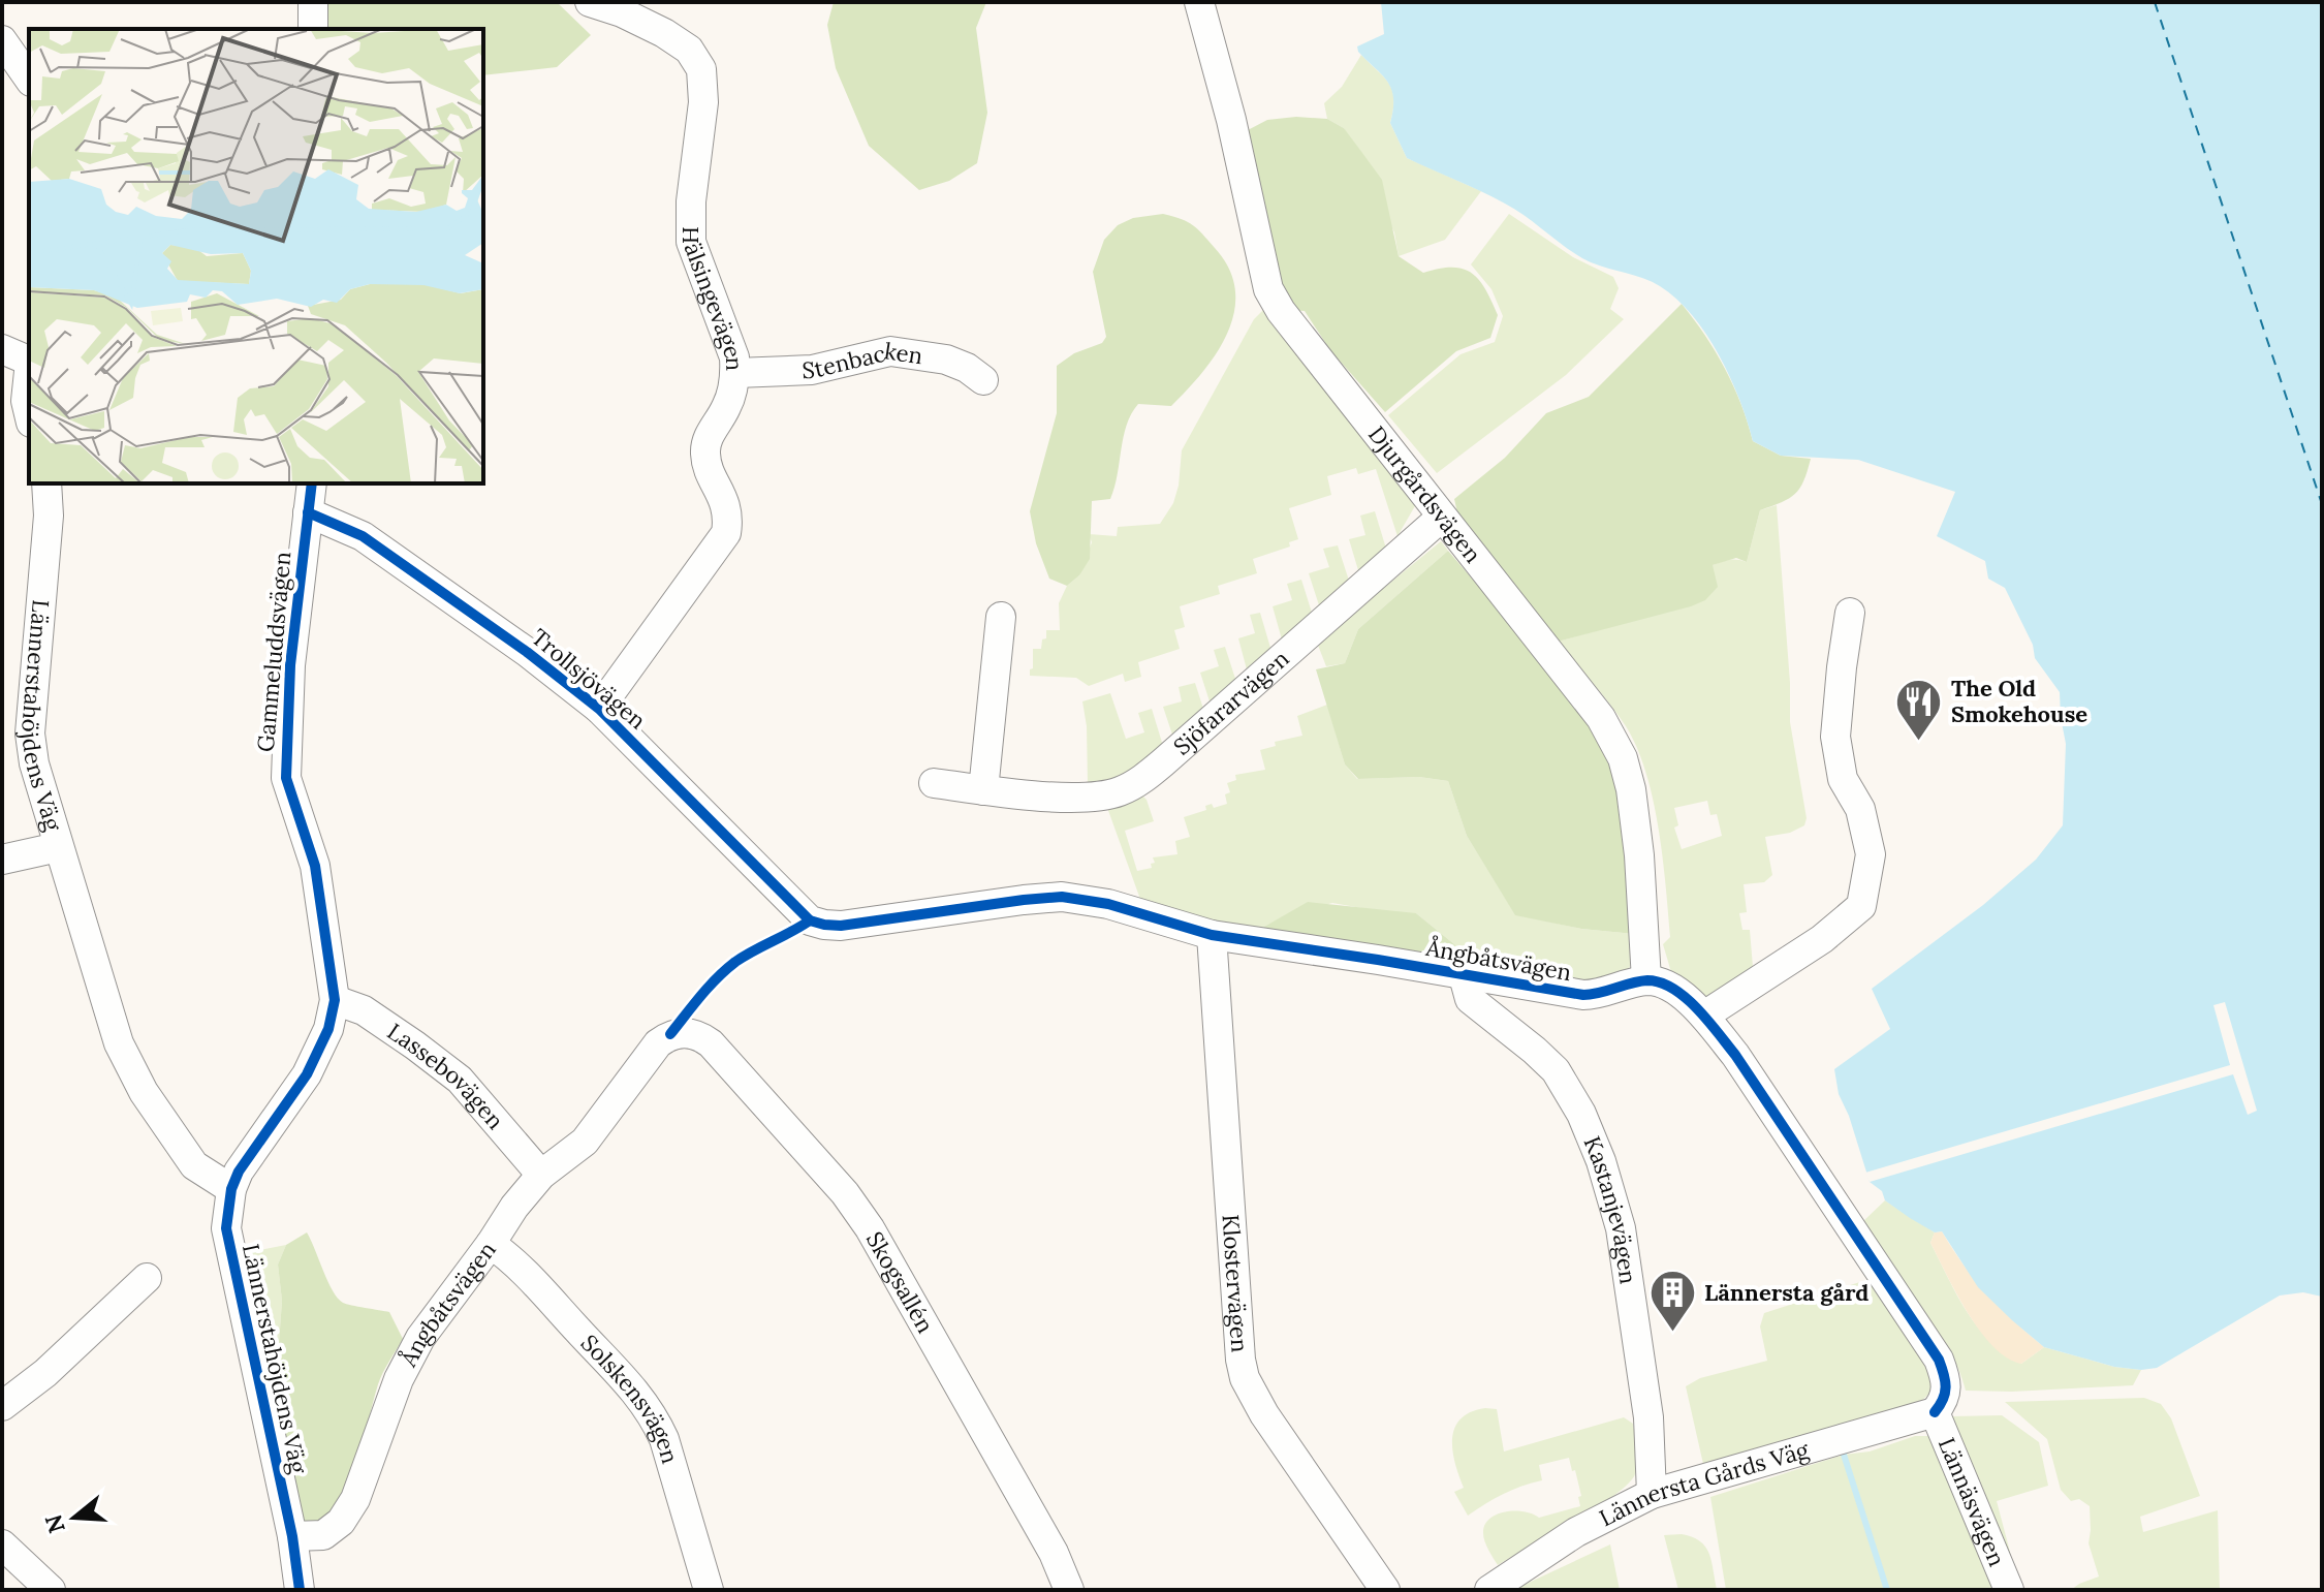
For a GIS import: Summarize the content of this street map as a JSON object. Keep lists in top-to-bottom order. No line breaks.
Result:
{"streets":{"street":["Hälsingevägen","Stenbacken","Djurgårdsvägen","Gammeluddsvägen","Trollsjövägen","Sjöfararvägen","Lännerstahöjdens Väg","Ångbåtsvägen","Lassebovägen","Kastanjevägen","Skogsallén","Klostervägen","Solskensvägen","Lännersta Gårds Väg","Lännäsvägen"]},"crossings":[["Hälsingevägen","Stenbacken"],["Hälsingevägen","Trollsjövägen"],["Djurgårdsvägen","Sjöfararvägen"],["Djurgårdsvägen","Ångbåtsvägen"],["Gammeluddsvägen","Trollsjövägen"],["Gammeluddsvägen","Lännerstahöjdens Väg"],["Gammeluddsvägen","Lassebovägen"],["Trollsjövägen","Ångbåtsvägen"],["Lännerstahöjdens Väg","Ångbåtsvägen"],["Ångbåtsvägen","Lassebovägen"],["Ångbåtsvägen","Kastanjevägen"],["Ångbåtsvägen","Skogsallén"],["Ångbåtsvägen","Klostervägen"],["Ångbåtsvägen","Solskensvägen"],["Kastanjevägen","Lännersta Gårds Väg"],["Lännersta Gårds Väg","Lännäsvägen"]],"places":{"restaurant":["The Old Smokehouse"],"building":["Lännersta gård"]},"north":"left"}
